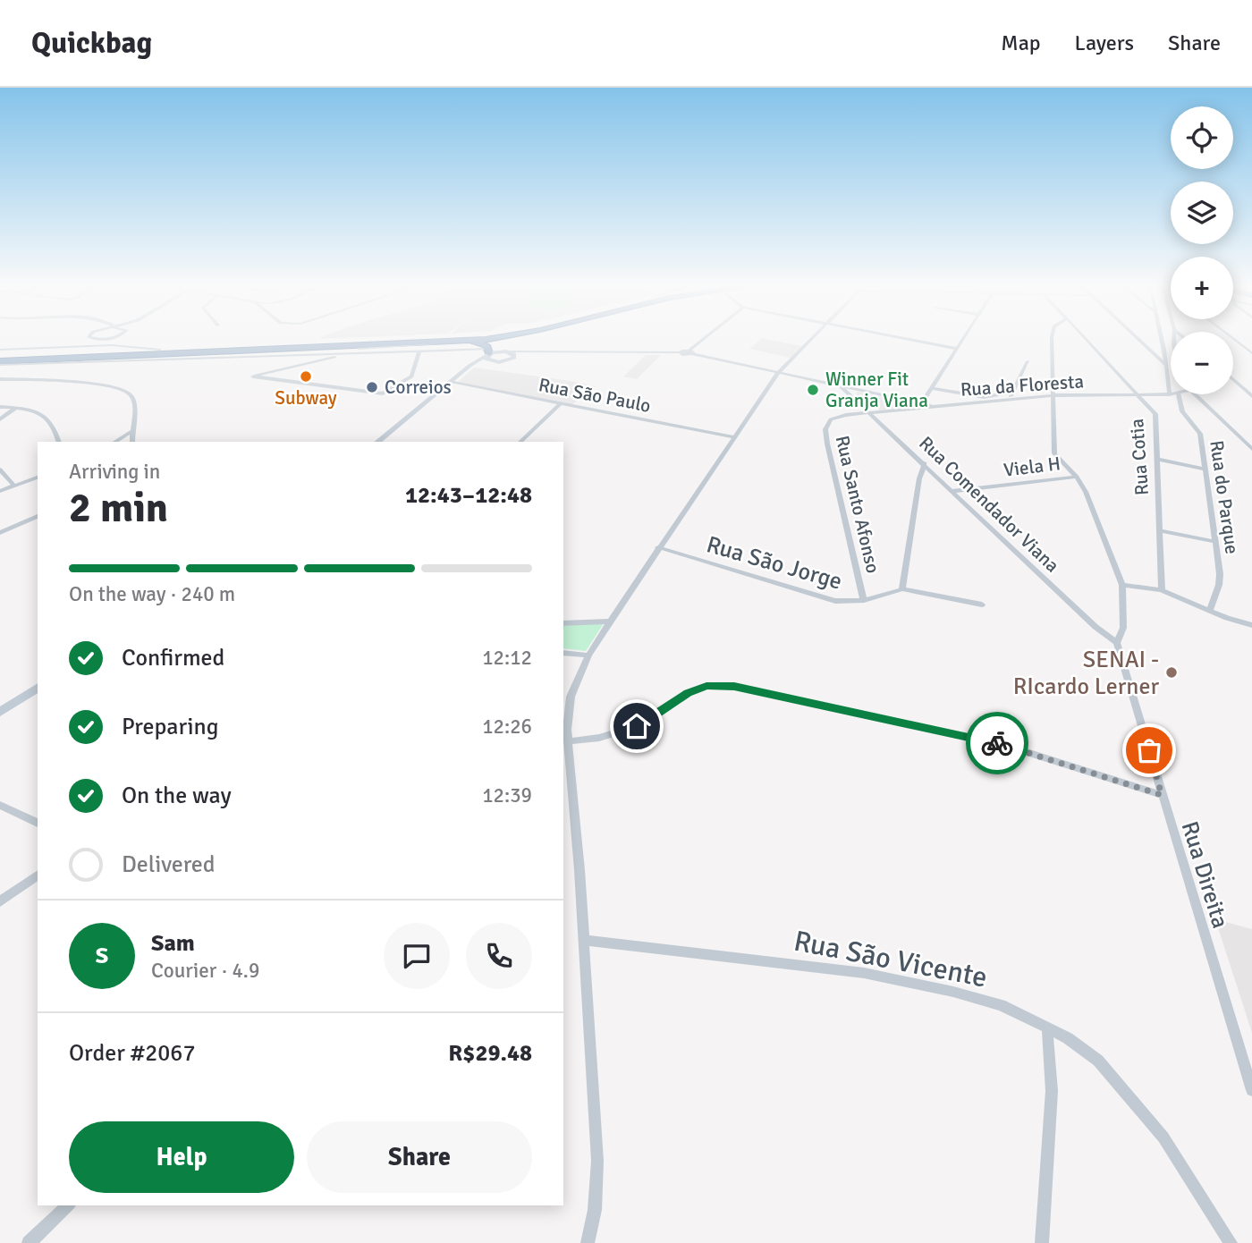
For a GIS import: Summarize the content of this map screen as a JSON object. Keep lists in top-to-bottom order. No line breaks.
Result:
{"streets":{"street":["Rua da Floresta","Rua São Paulo","Rua Cotia","Viela H","Rua do Parque","Rua Santo Afonso","Rua Comendador Viana","Rua São Jorge","Rua Direita","Rua São Vicente"]},"crossings":[["Rua da Floresta","Rua Cotia"],["Rua da Floresta","Rua do Parque"],["Rua da Floresta","Rua Santo Afonso"],["Rua da Floresta","Rua Comendador Viana"],["Rua da Floresta","Rua Direita"],["Viela H","Rua Comendador Viana"],["Viela H","Rua Direita"],["Rua Santo Afonso","Rua Comendador Viana"],["Rua Santo Afonso","Rua São Jorge"],["Rua Comendador Viana","Rua Direita"]],"places":["Subway","Correios","Winner Fit Granja Viana","SENAI - RIcardo Lerner"],"page":{"header":"Quickbag","nav":["Map","Layers","Share"],"map_buttons":["+","−"],"heading":["2 min","Arriving in","12:43–12:48"],"panel":["Sam","Courier · 4.9","Order #2067","R$29.48"],"bar":"On the way · 240 m","list":[["Confirmed","12:12"],["Preparing","12:26"],["On the way","12:39"],"Delivered"],"round":"S","buttons":["Help","Share"]}}
